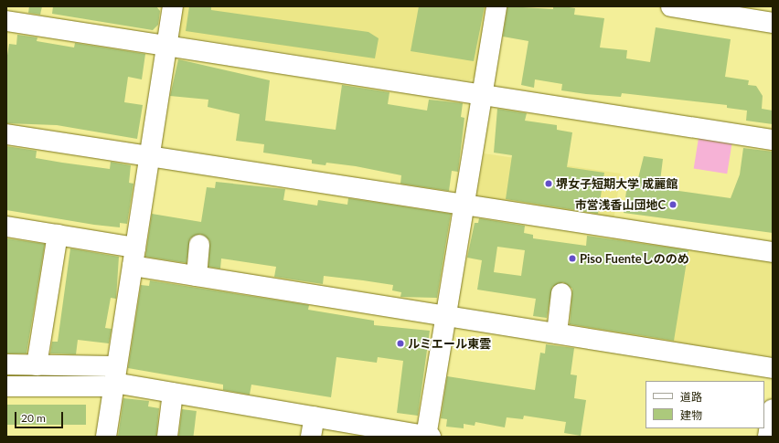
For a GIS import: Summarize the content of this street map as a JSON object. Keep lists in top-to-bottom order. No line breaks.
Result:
{"places":["堺女子短期大学 成麗館","市営浅香山団地C","Piso Fuenteしののめ","ルミエール東雲"],"legend":["道路","建物"],"scale_bar":"20 m"}
